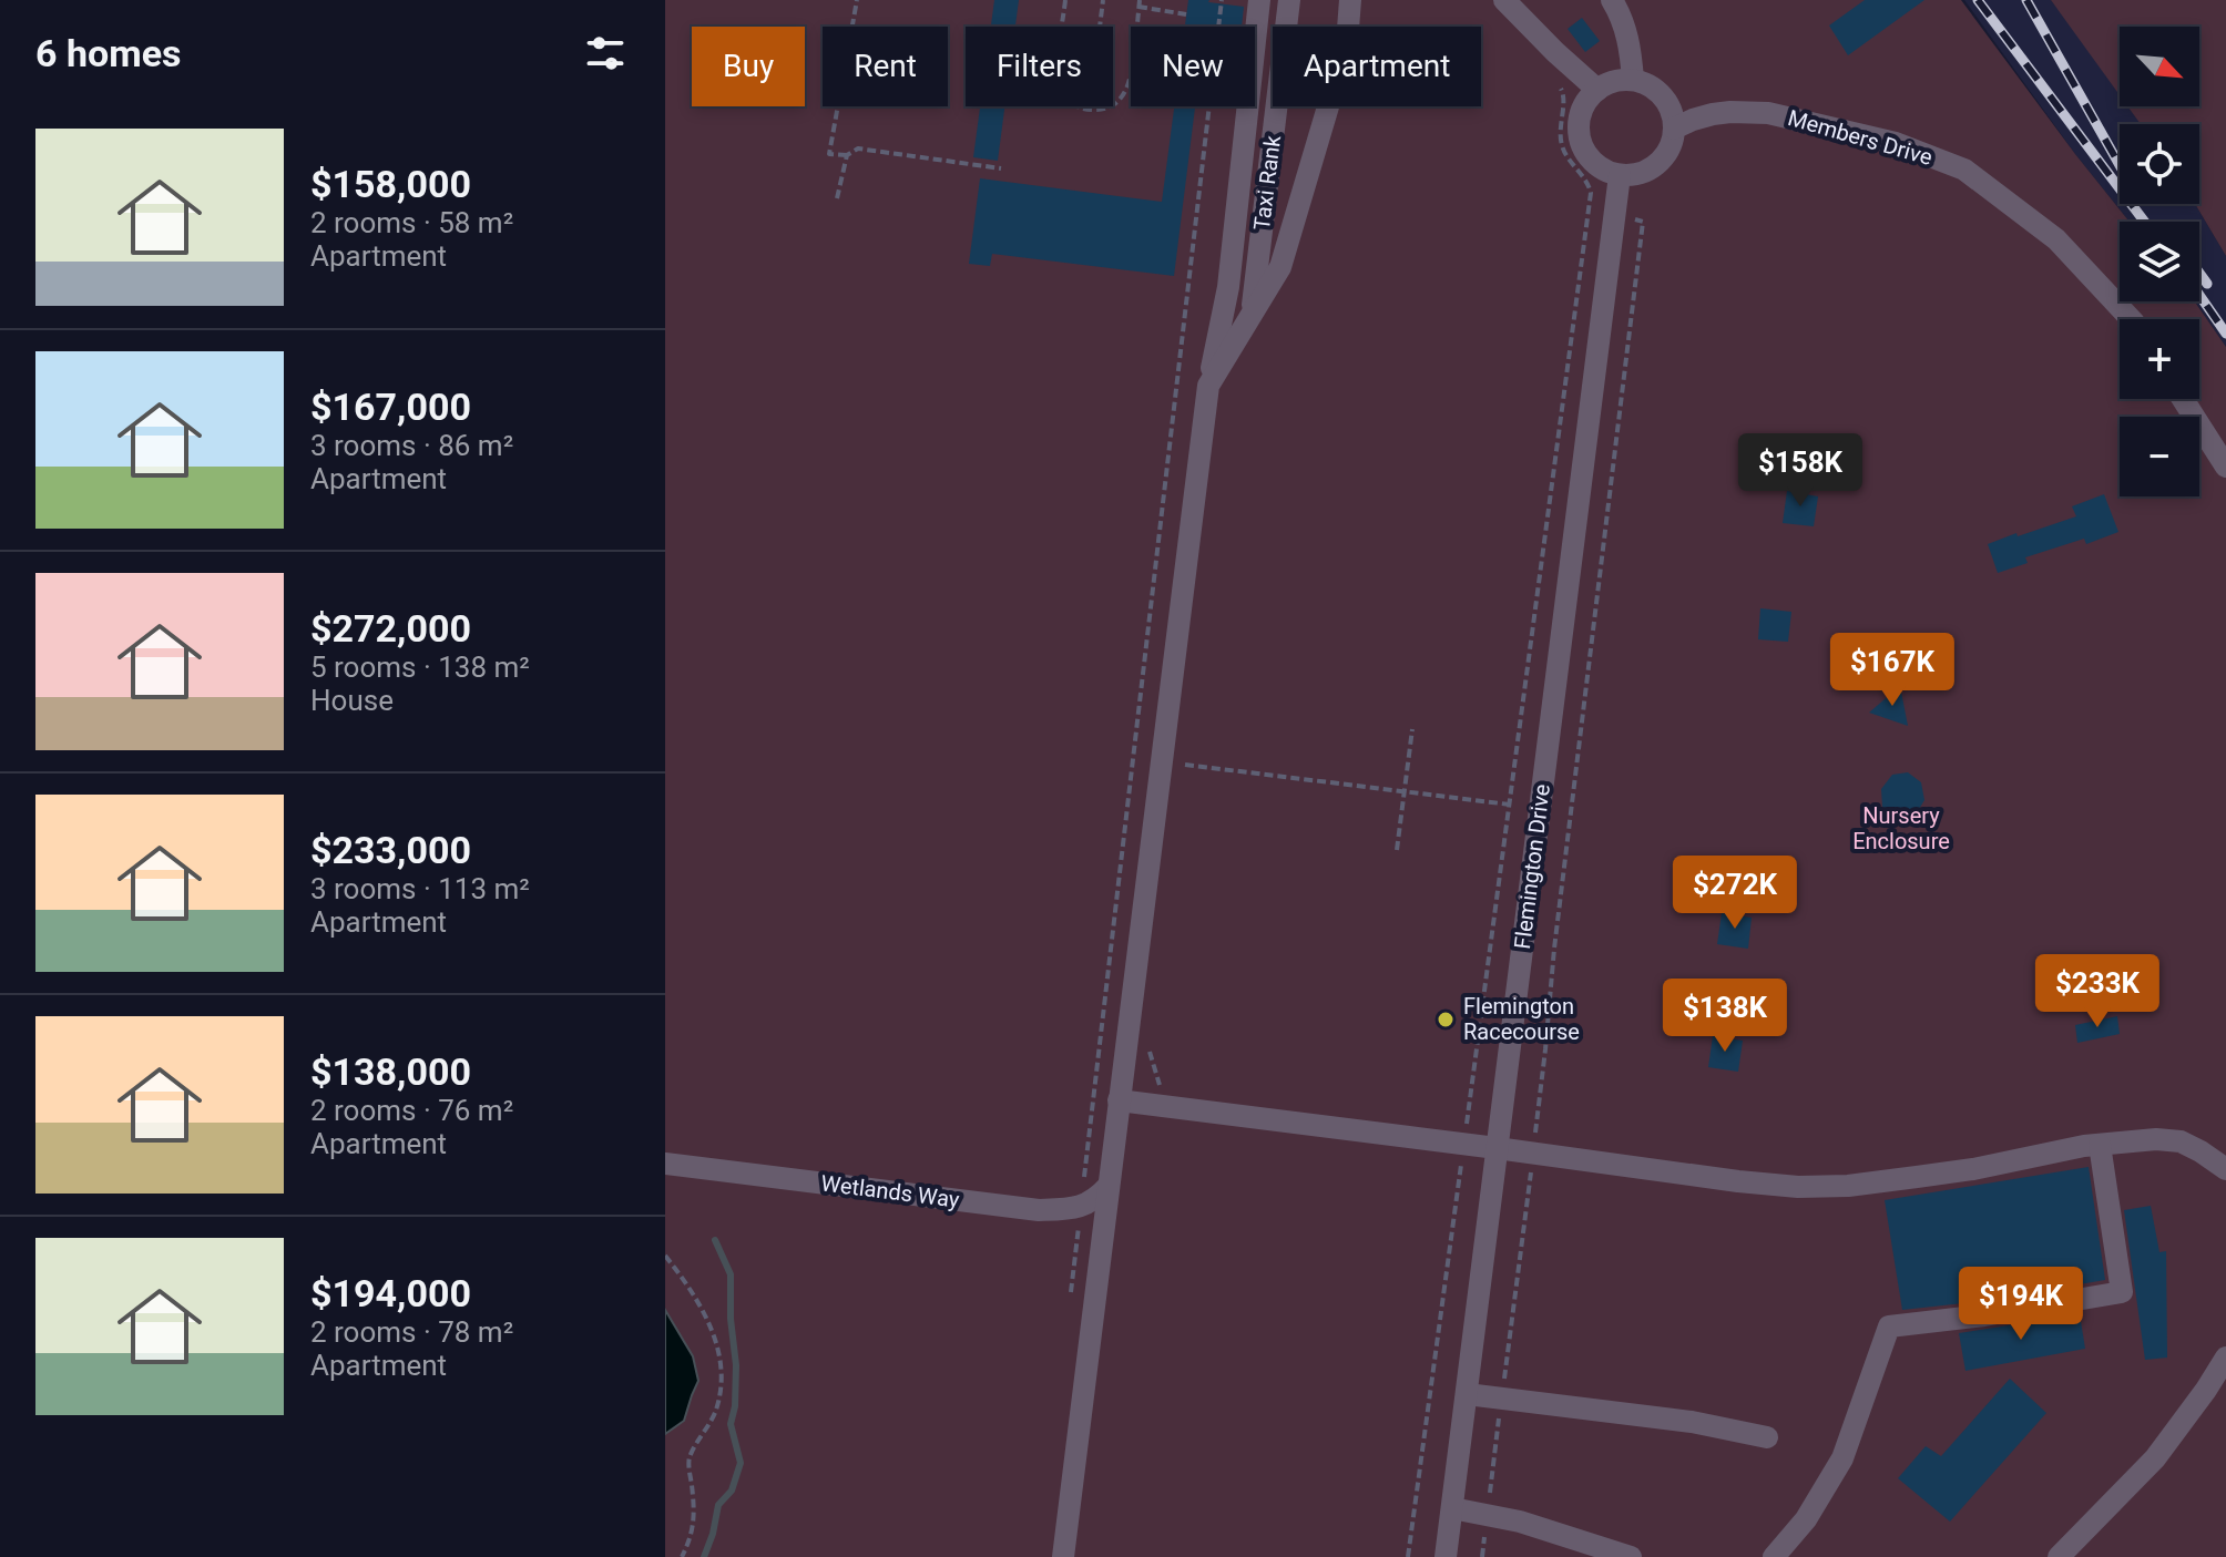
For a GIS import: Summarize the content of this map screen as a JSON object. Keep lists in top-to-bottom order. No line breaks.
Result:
{"streets":{"lane":["Members Drive","Taxi Rank","Flemington Drive","Wetlands Way"]},"crossings":[["Members Drive","Flemington Drive"]],"parks":["Nursery Enclosure"],"places":["Flemington Racecourse"],"north":"bottom right","page":{"heading":"6 homes","map_buttons":["+","−"],"chip":["Buy","Rent","Filters","New","Apartment"],"list":[{"name":"$158,000","note":"2 rooms · 58 m² · Apartment"},{"name":"$167,000","note":"3 rooms · 86 m² · Apartment"},{"name":"$272,000","note":"5 rooms · 138 m² · House"},{"name":"$233,000","note":"3 rooms · 113 m² · Apartment"},{"name":"$138,000","note":"2 rooms · 76 m² · Apartment"},{"name":"$194,000","note":"2 rooms · 78 m² · Apartment"}],"price":["$158K","$167K","$272K","$233K","$138K","$194K"]}}
